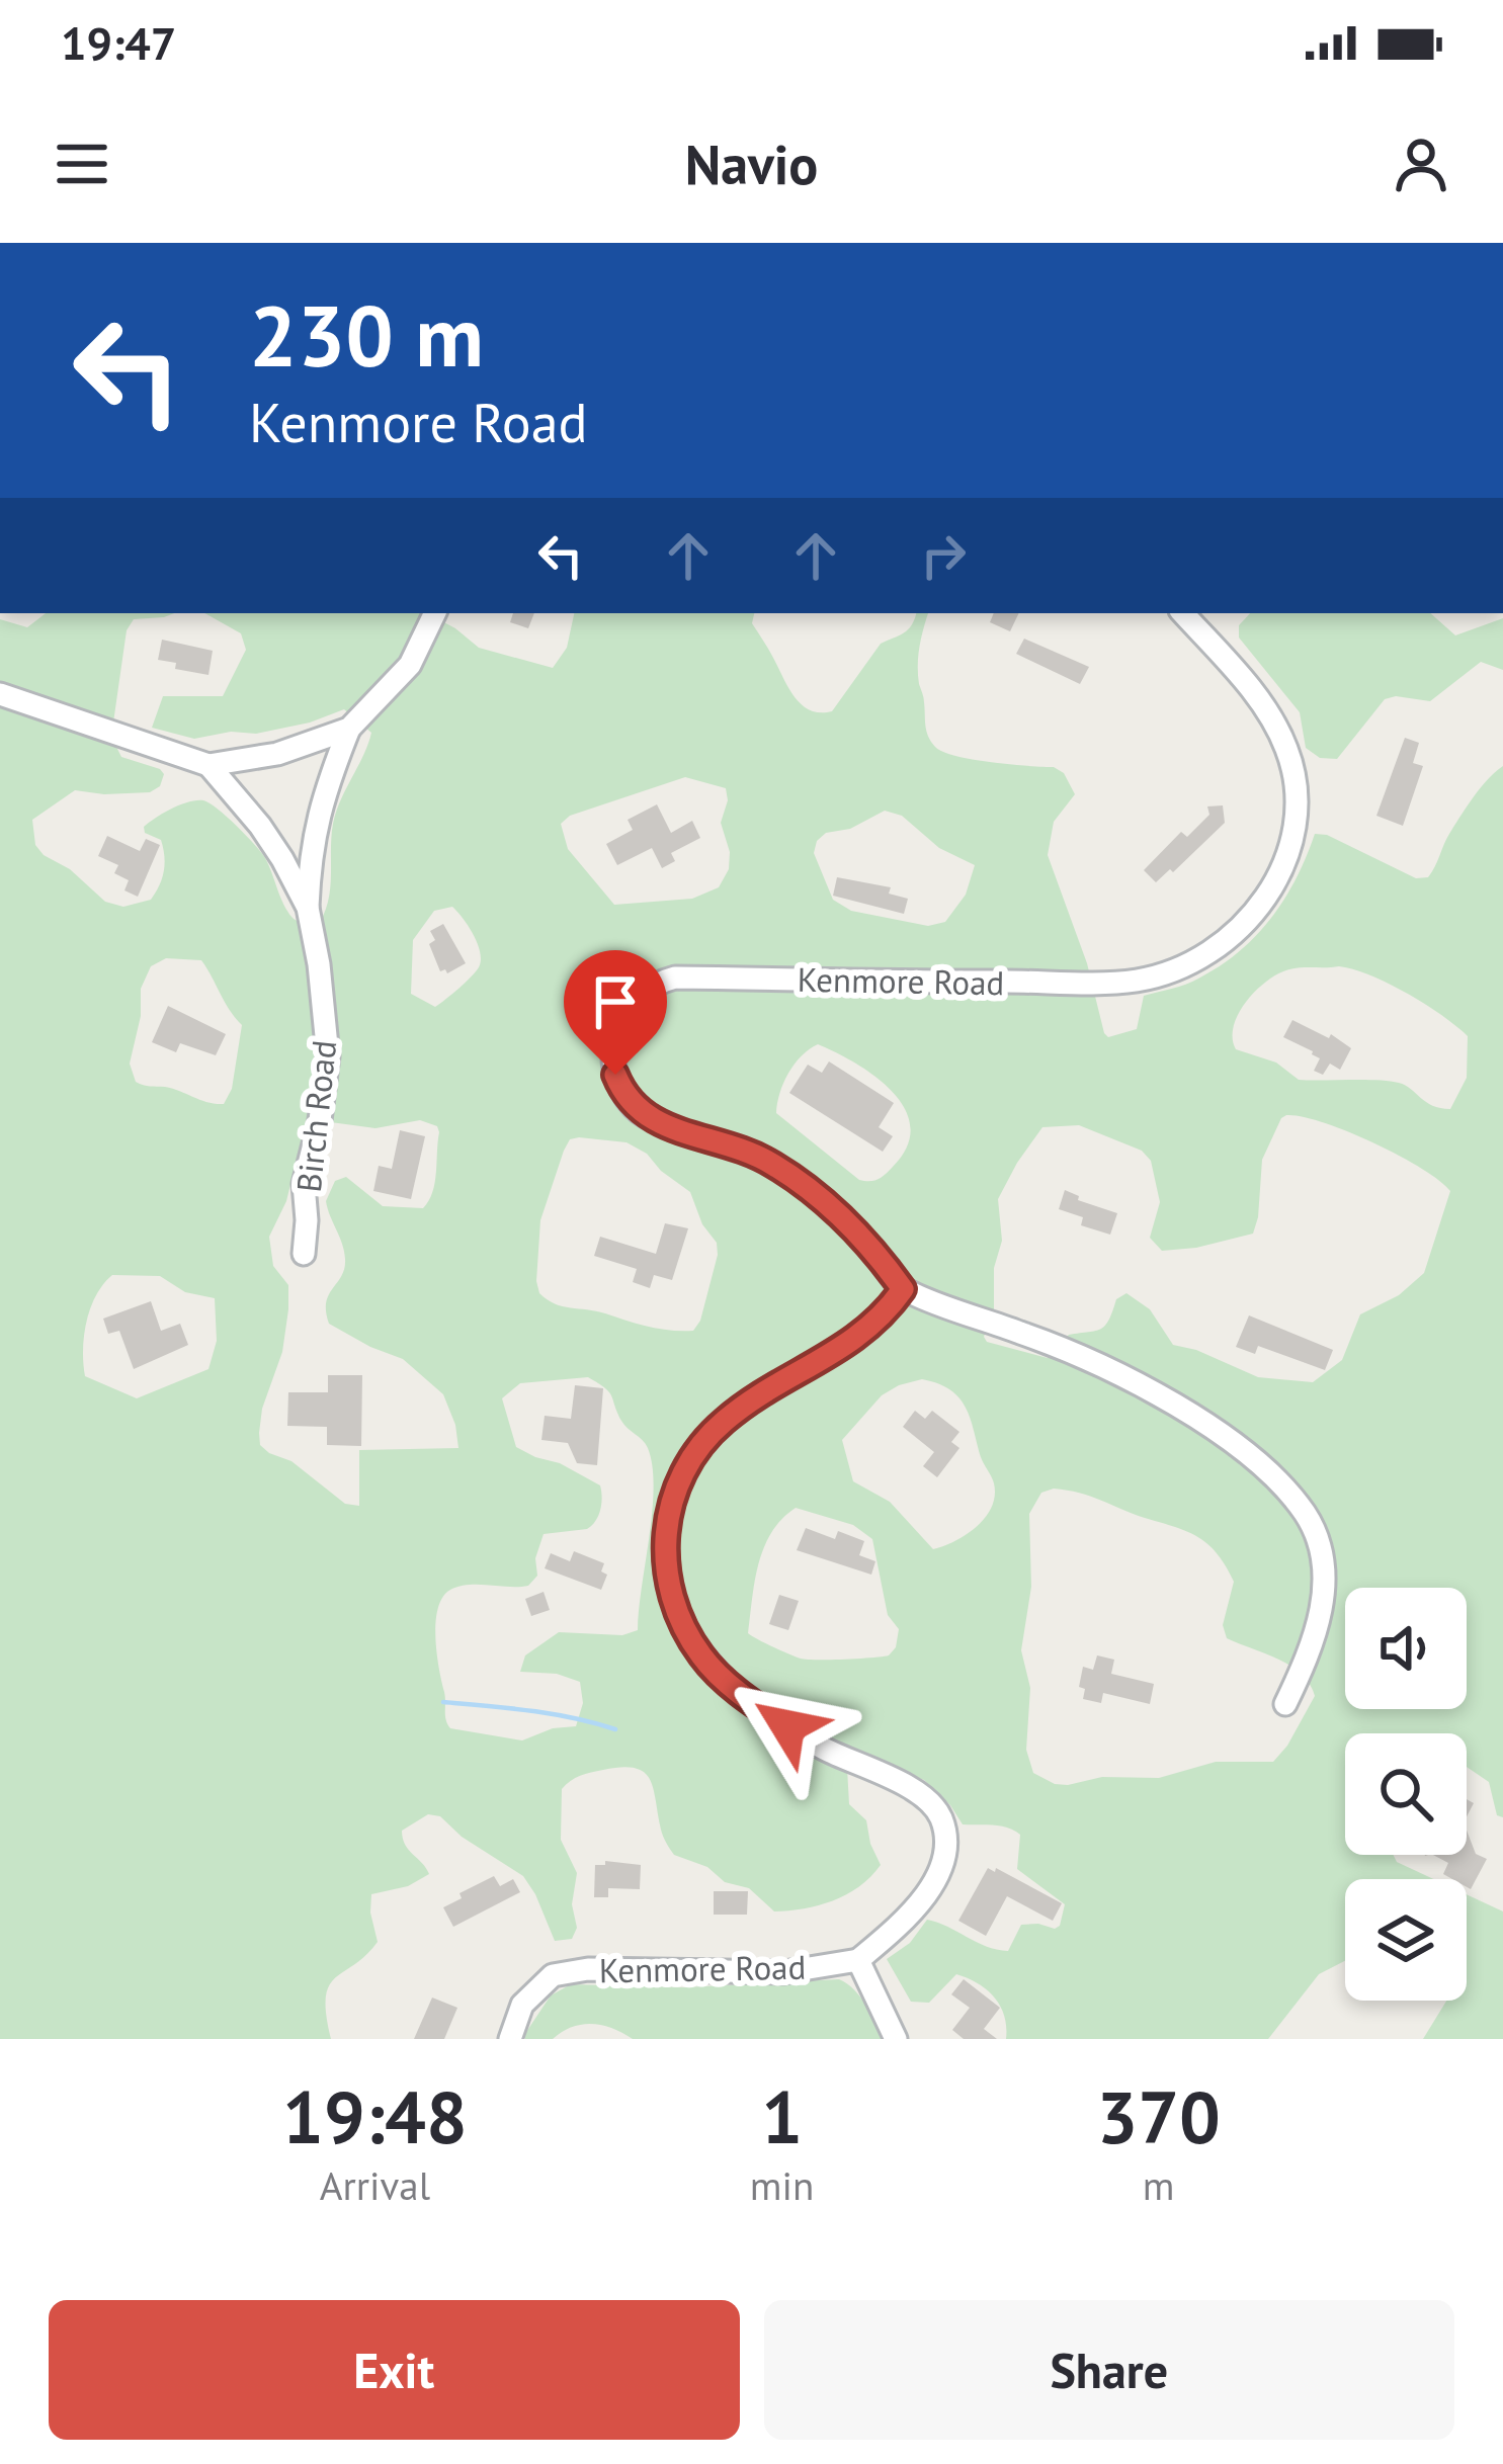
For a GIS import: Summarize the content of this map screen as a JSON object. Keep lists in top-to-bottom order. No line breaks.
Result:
{"streets":{"street":["Kenmore Road","Birch Road"]},"page":{"status":"19:47","header":"Navio","turn":["230 m","Kenmore Road"],"eta":["19:48","Arrival","1","min","370","m"],"buttons":["Exit","Share"]}}
